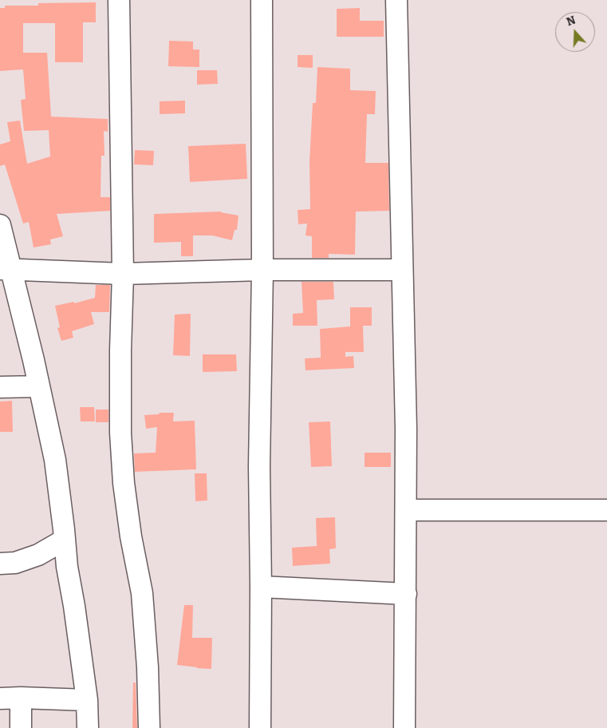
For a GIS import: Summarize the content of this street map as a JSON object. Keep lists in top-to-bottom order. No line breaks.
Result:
{"north":"top"}
